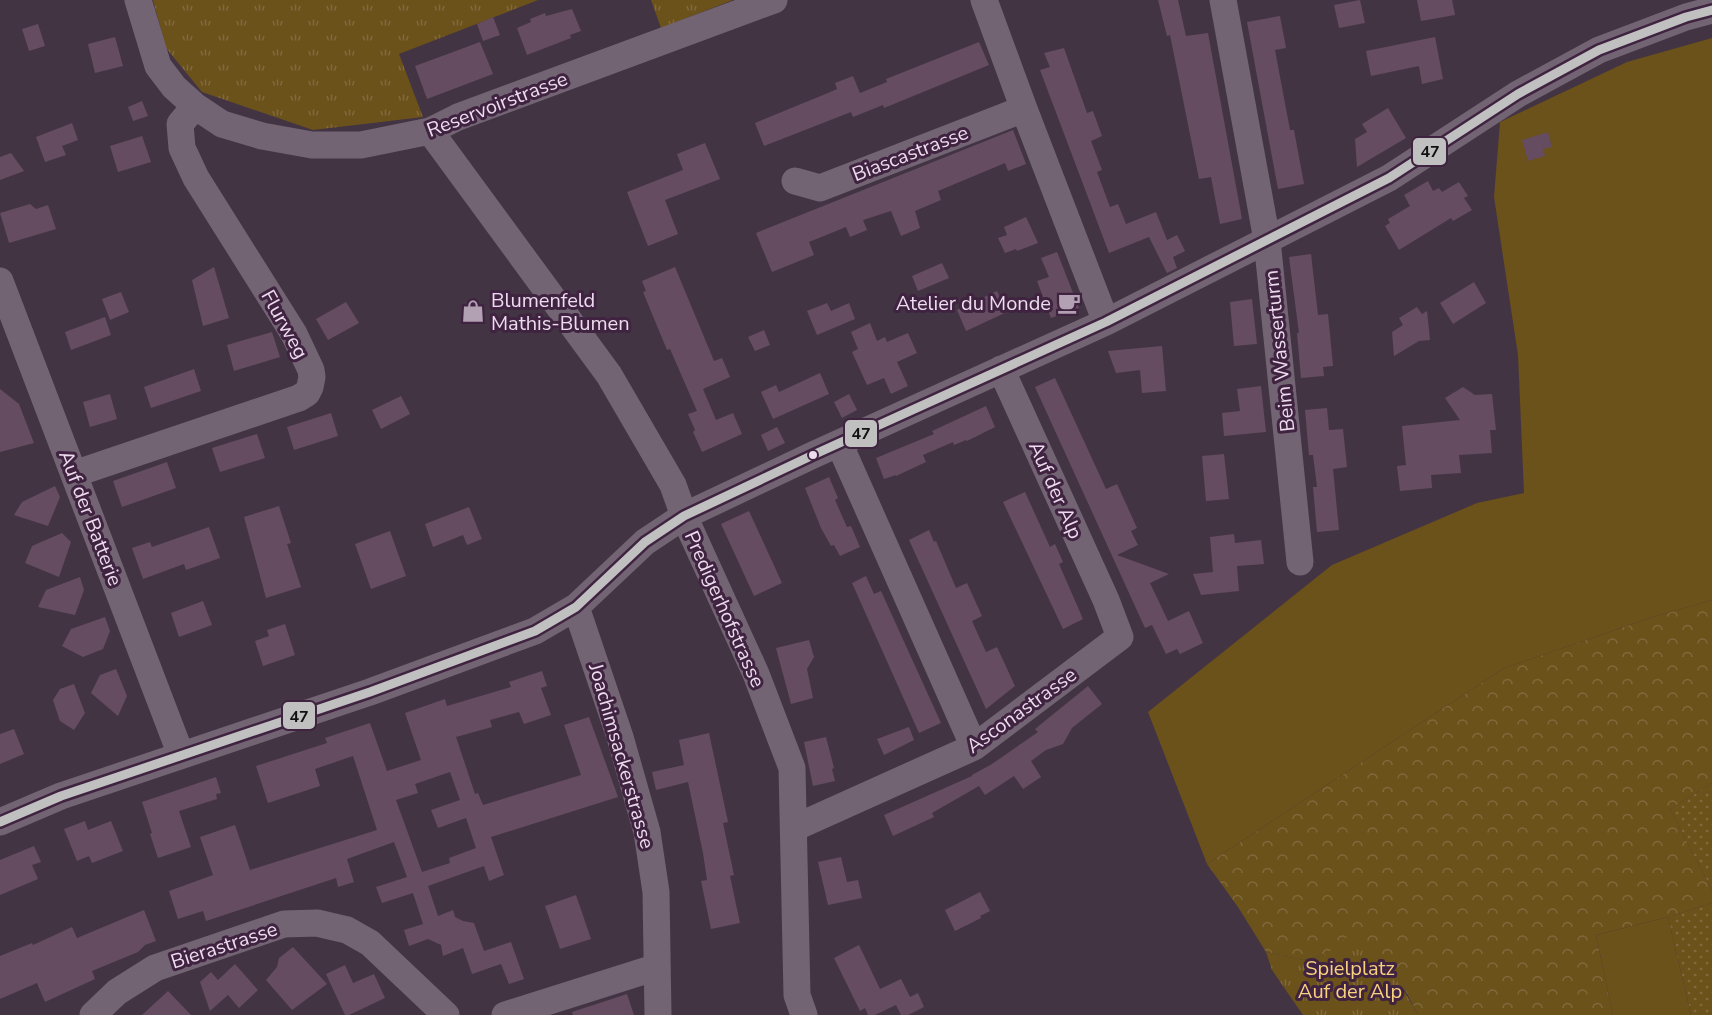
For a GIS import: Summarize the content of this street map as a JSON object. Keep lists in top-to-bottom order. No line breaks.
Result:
{"streets":{"street":["Reservoirstrasse","Biascastrasse","Flurweg","Beim Wasserturm","Auf der Alp","Auf der Batterie","Predigerhofstrasse","Asconastrasse","Joachimsackerstrasse","Bierastrasse"]},"crossings":[["Reservoirstrasse","Flurweg"],["Reservoirstrasse","Predigerhofstrasse"],["Flurweg","Auf der Batterie"],["Auf der Alp","Asconastrasse"],["Predigerhofstrasse","Asconastrasse"]],"parks":["Spielplatz Auf der Alp"],"places":{"cafe":["Atelier du Monde"],"shop":["Blumenfeld Mathis-Blumen"]},"lines":["transit line 47"]}
